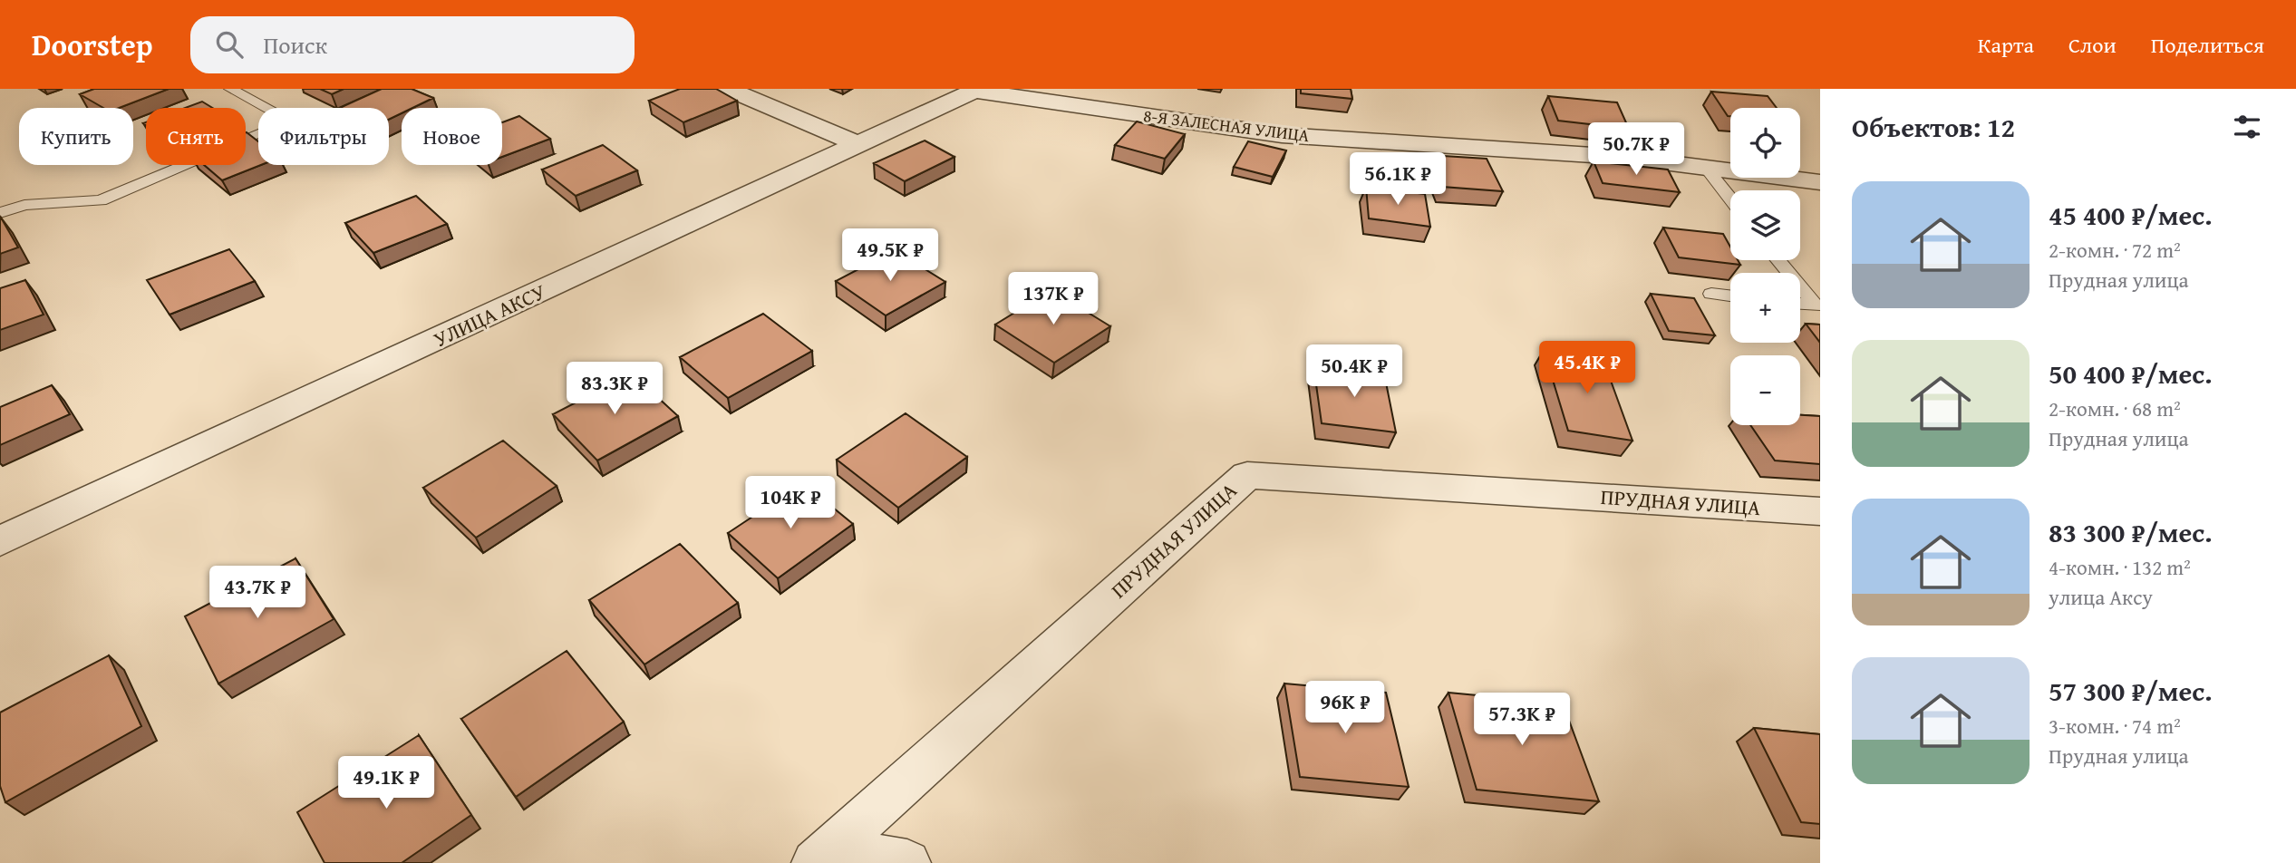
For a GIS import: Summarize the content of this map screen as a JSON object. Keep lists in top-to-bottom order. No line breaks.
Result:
{"streets":{"street":["8-Я ЗАЛЕСНАЯ УЛИЦА","УЛИЦА АКСУ","ПРУДНАЯ УЛИЦА"]},"crossings":[["8-Я ЗАЛЕСНАЯ УЛИЦА","УЛИЦА АКСУ"]],"page":{"header":"Doorstep","search":"Поиск","nav":["Карта","Слои","Поделиться"],"heading":"Объектов: 12","map_buttons":["+","−"],"chip":["Купить","Снять","Фильтры","Новое"],"price":["50.7K ₽","56.1K ₽","49.5K ₽","137K ₽","45.4K ₽","50.4K ₽","83.3K ₽","104K ₽","43.7K ₽","96K ₽","57.3K ₽","49.1K ₽"],"list":[{"name":"45 400 ₽/мес.","note":"2-комн. · 72 m² · Прудная улица"},{"name":"50 400 ₽/мес.","note":"2-комн. · 68 m² · Прудная улица"},{"name":"83 300 ₽/мес.","note":"4-комн. · 132 m² · улица Аксу"},{"name":"57 300 ₽/мес.","note":"3-комн. · 74 m² · Прудная улица"}]}}
